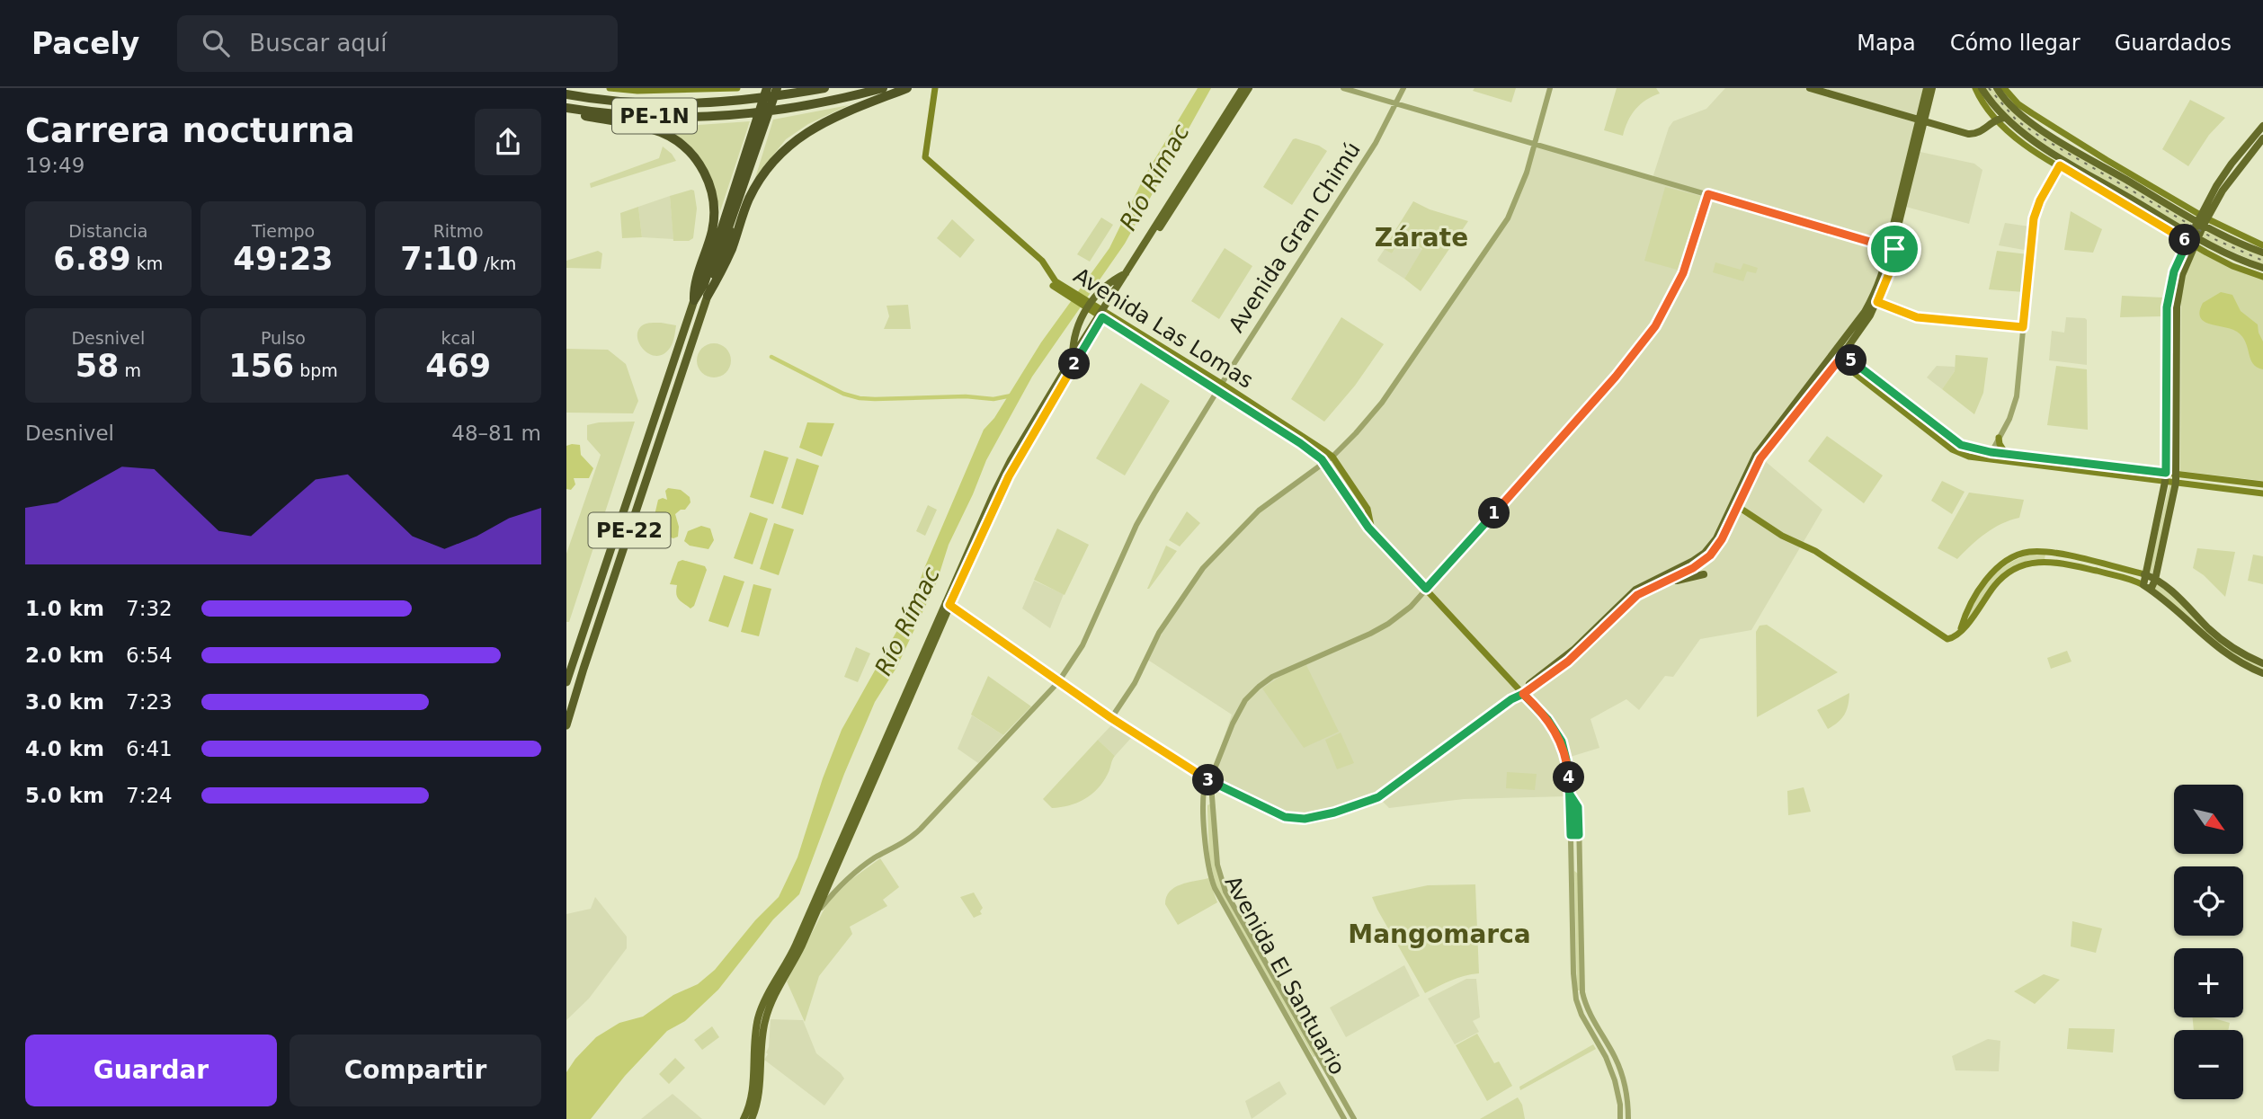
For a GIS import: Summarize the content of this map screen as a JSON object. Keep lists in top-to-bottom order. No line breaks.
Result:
{"streets":{"highway":["PE-1N","PE-22"],"main road":["Avenida Las Lomas"],"street":["Avenida Gran Chimú","Avenida El Santuario"]},"crossings":[["Avenida Gran Chimú","Avenida Las Lomas"]],"districts":["Zárate","Mangomarca"],"water":["Río Rímac"],"north":"bottom right","page":{"header":"Pacely","search":"Buscar aquí","nav":["Mapa","Cómo llegar","Guardados"],"heading":["Carrera nocturna","19:49"],"stats":[["Distancia","6.89 km"],["Tiempo","49:23"],["Ritmo","7:10 /km"],["Desnivel","58 m"],["Pulso","156 bpm"],["kcal","469"]],"pins":["6","5","2","1","4","3"],"chart":["Desnivel","48–81 m"],"list":[{"name":"1.0 km","note":"7:32"},{"name":"2.0 km","note":"6:54"},{"name":"3.0 km","note":"7:23"},{"name":"4.0 km","note":"6:41"},{"name":"5.0 km","note":"7:24"}],"map_buttons":["+","−"],"buttons":["Guardar","Compartir"]}}
